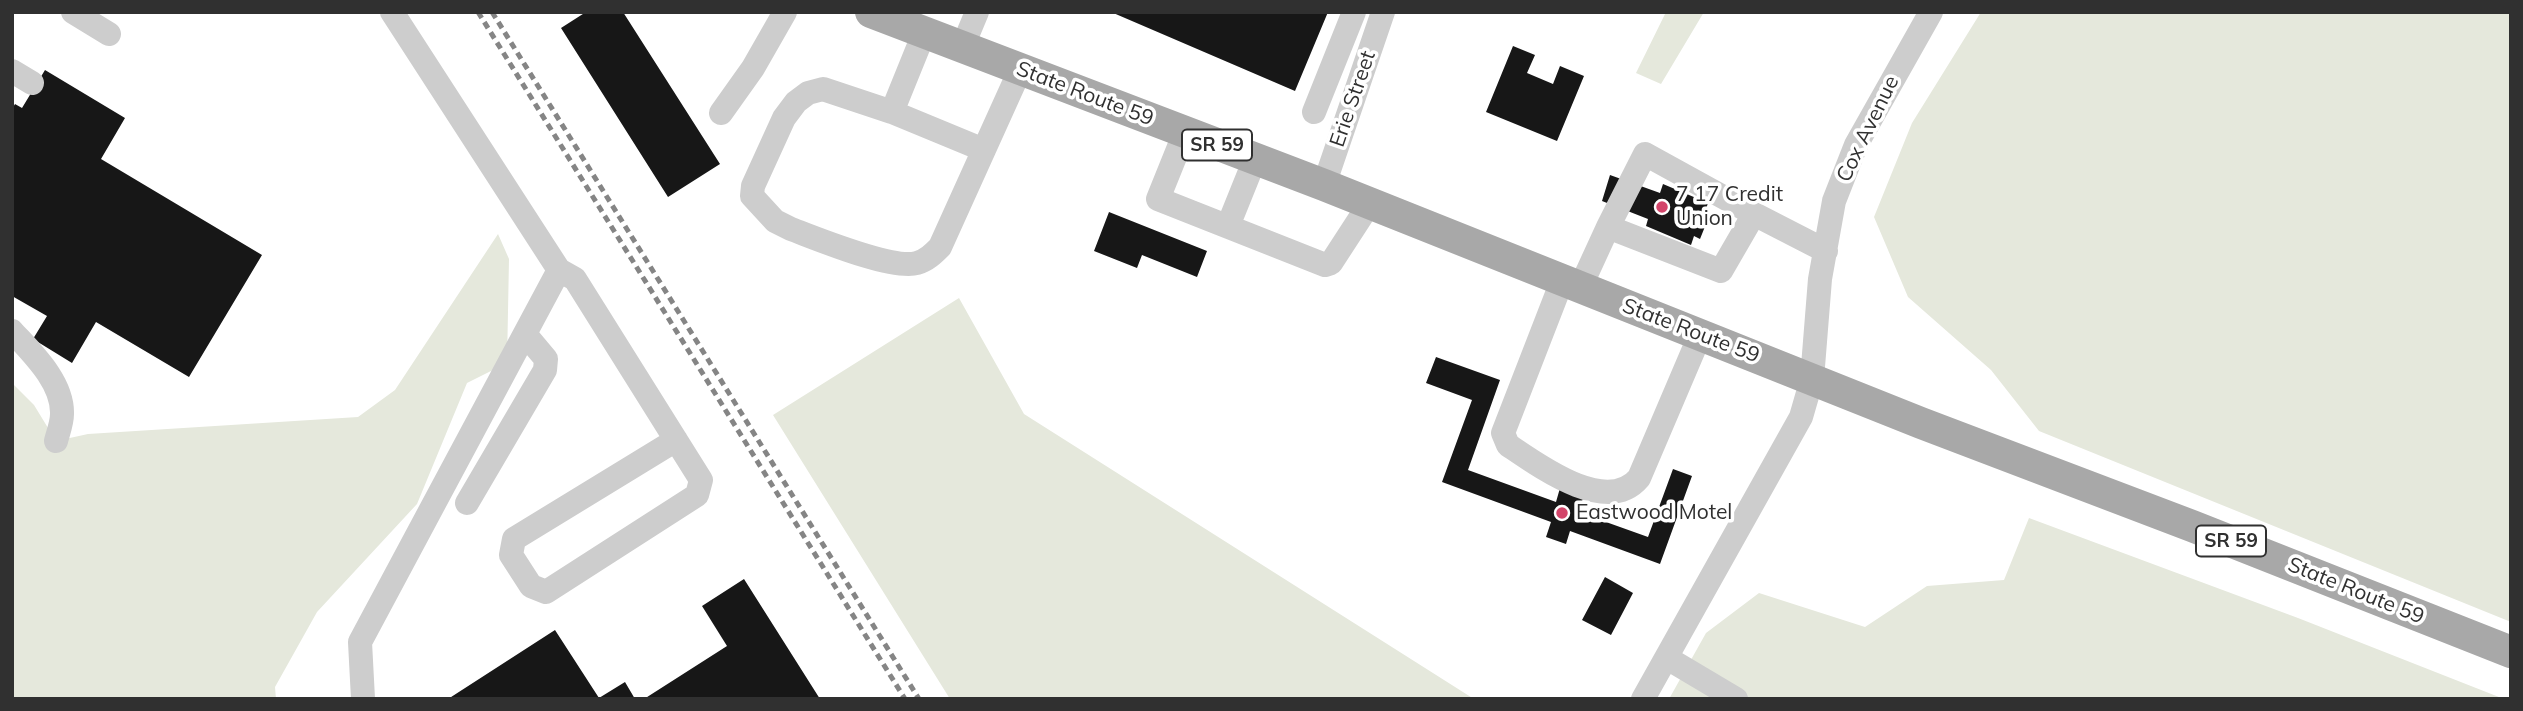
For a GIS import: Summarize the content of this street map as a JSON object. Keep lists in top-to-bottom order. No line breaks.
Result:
{"streets":{"main road":["State Route 59","SR 59"],"street":["Erie Street","Cox Avenue"]},"crossings":[["State Route 59","Erie Street"],["State Route 59","Cox Avenue"]],"places":["7 17 Credit Union","Eastwood Motel"]}
